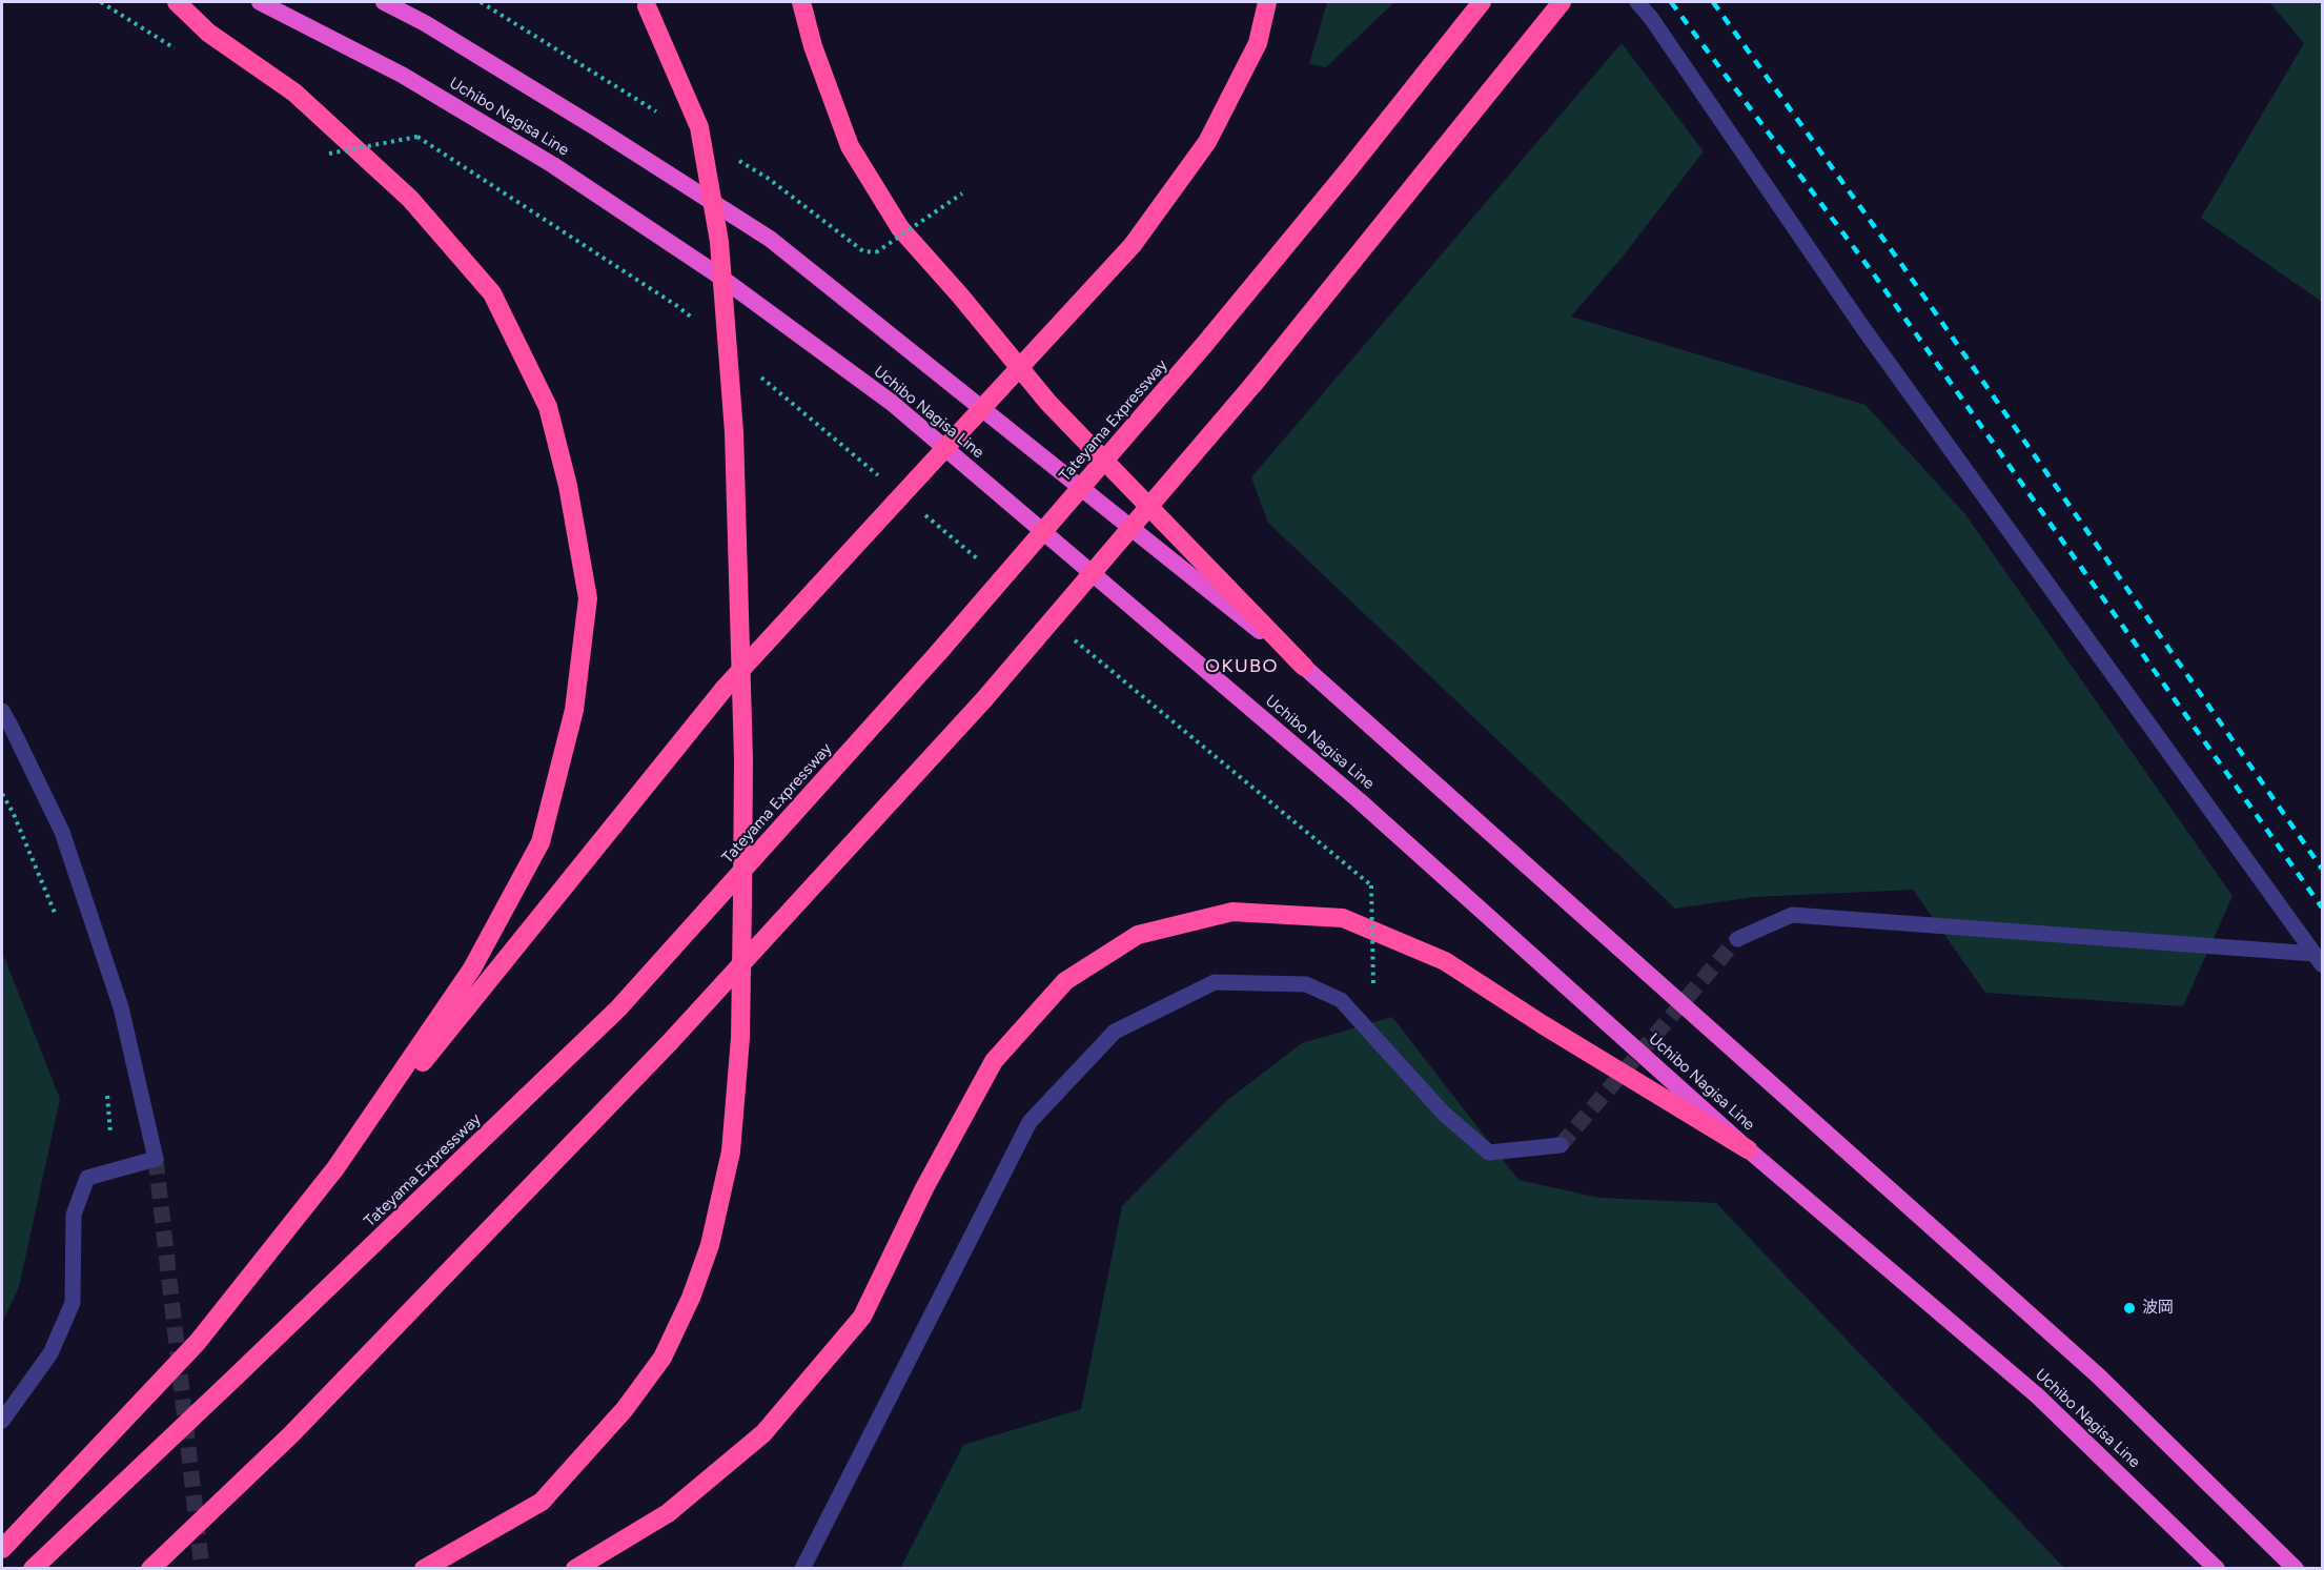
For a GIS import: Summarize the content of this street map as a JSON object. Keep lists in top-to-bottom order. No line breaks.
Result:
{"streets":{"highway":["Uchibo Nagisa Line","Tateyama Expressway"]},"districts":["OKUBO"],"places":["波岡"]}
